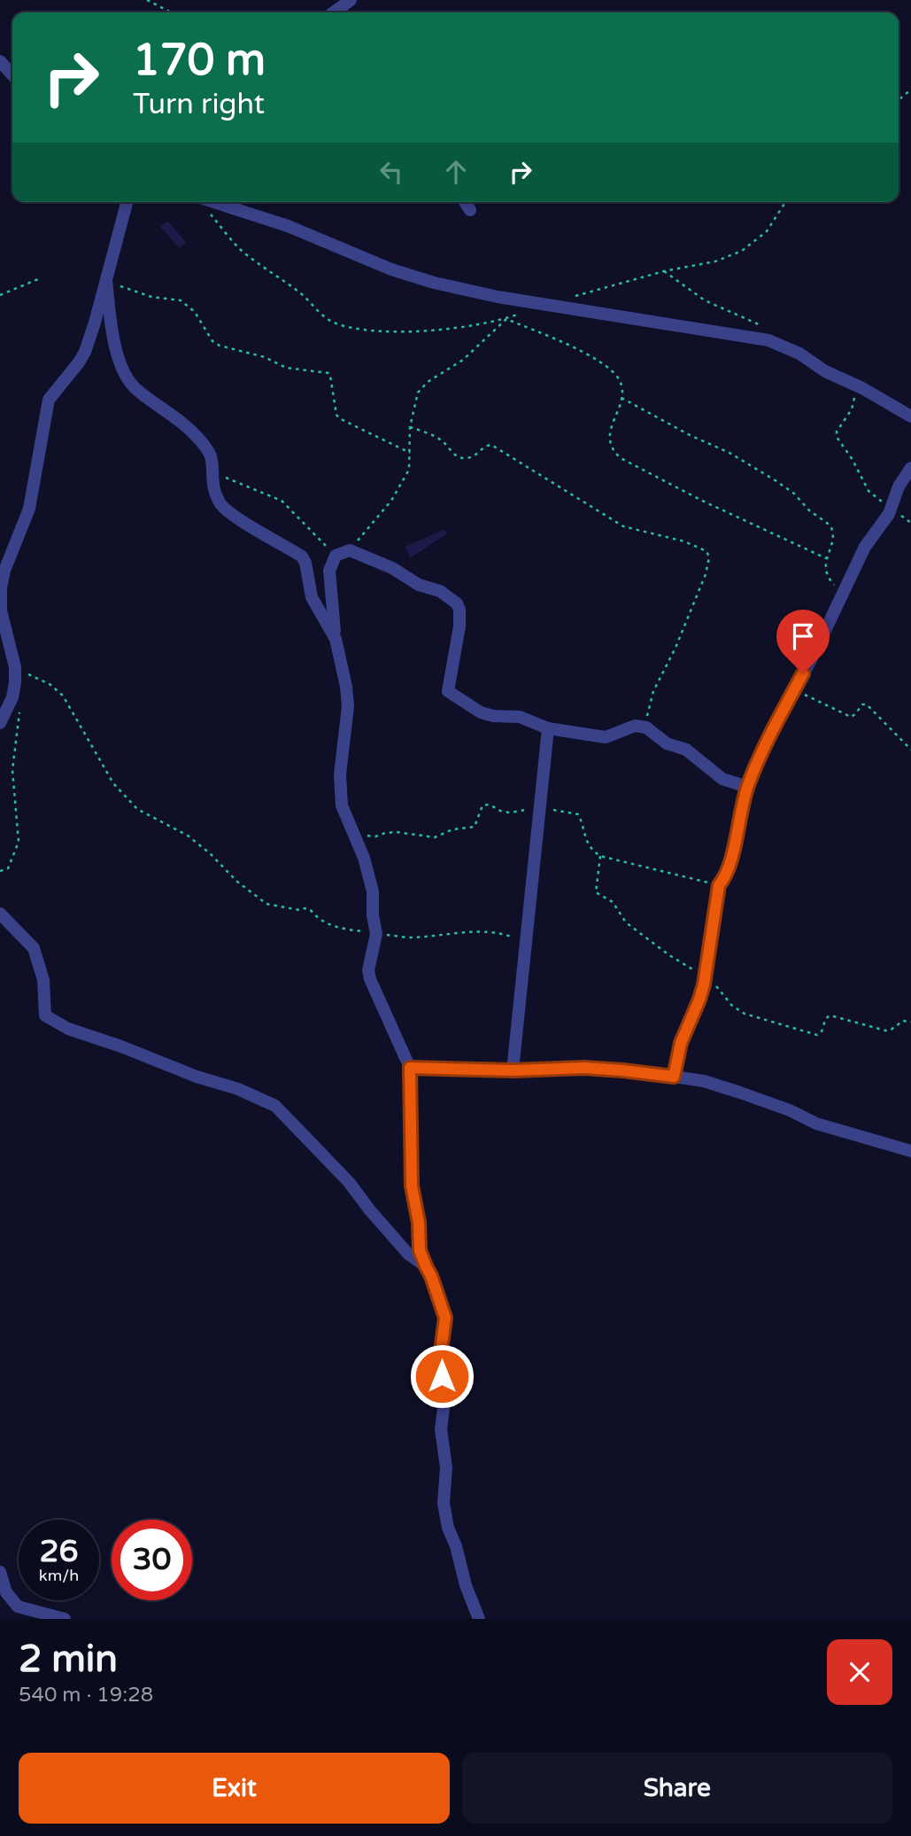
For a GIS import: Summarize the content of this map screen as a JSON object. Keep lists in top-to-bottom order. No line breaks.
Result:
{"page":{"turn":["170 m","Turn right"],"speed":"26 km/h","limit":"30","heading":["2 min","540 m · 19:28"],"buttons":["Exit","Share"]}}
